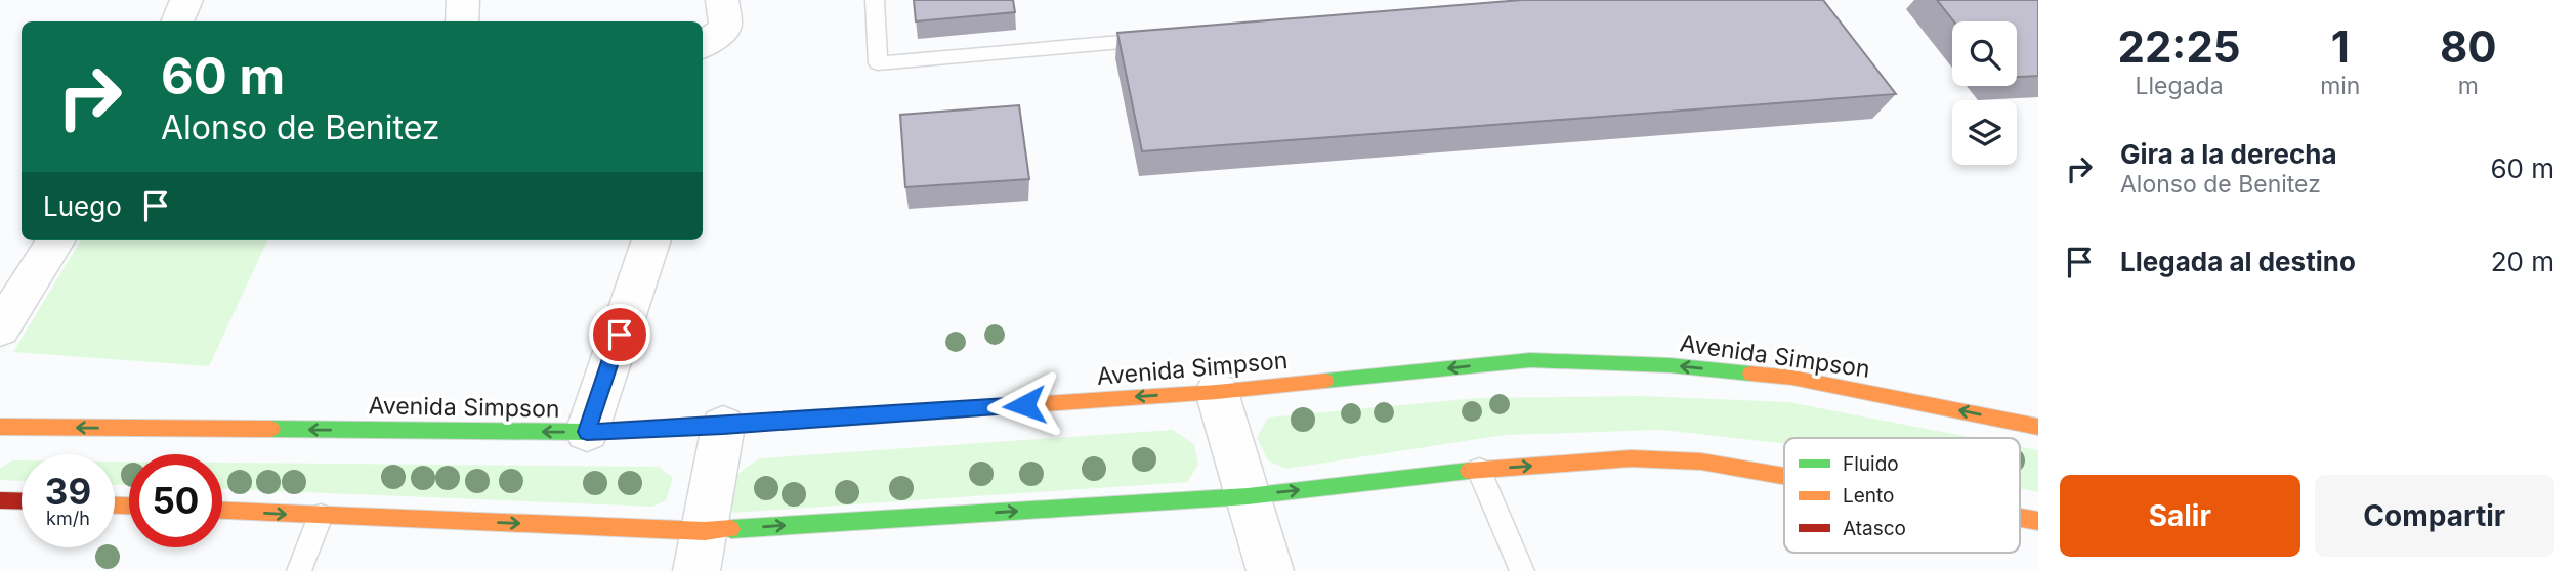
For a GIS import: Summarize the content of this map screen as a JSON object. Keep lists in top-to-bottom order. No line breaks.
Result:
{"streets":{"main road":["Avenida Simpson"]},"legend":["Fluido","Lento","Atasco"],"page":{"eta":["22:25","Llegada","1","min","80","m"],"turn":["60 m","Alonso de Benitez"],"list":[{"name":"Gira a la derecha","note":"Alonso de Benitez","value":"60 m"},{"name":"Llegada al destino","value":"20 m"}],"then":"Luego","speed":"39 km/h","limit":"50","buttons":["Salir","Compartir"]}}
